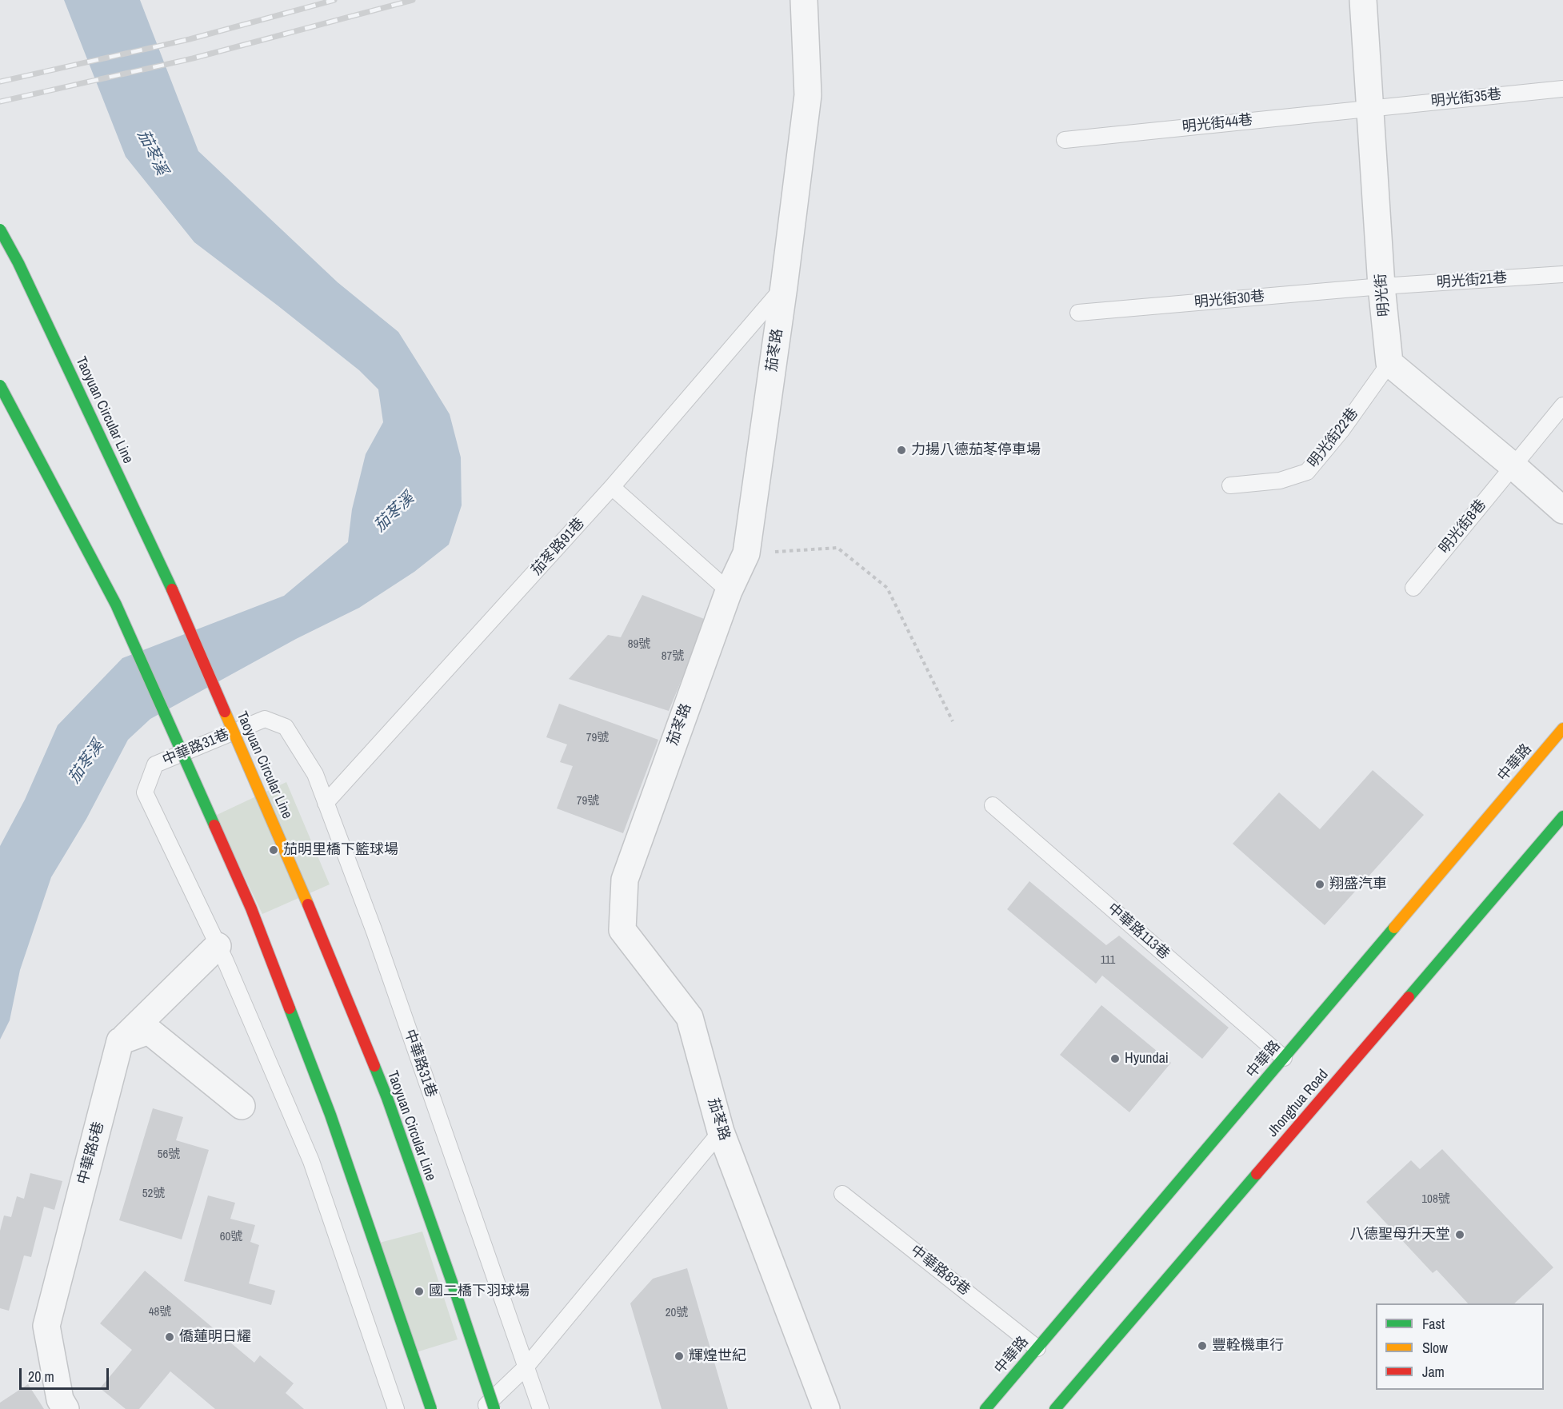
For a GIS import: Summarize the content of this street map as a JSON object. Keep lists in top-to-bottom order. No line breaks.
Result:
{"streets":{"main road":["Taoyuan Circular Line","中華路","Jhonghua Road"],"street":["明光街","茄苳路","中華路5巷"],"lane":["明光街35巷","明光街44巷","明光街21巷","明光街30巷","明光街22巷","明光街8巷","茄苳路91巷","中華路31巷","中華路113巷","中華路83巷"]},"crossings":[["明光街35巷","明光街44巷"],["明光街35巷","明光街"],["明光街44巷","明光街"],["明光街21巷","明光街"],["明光街21巷","明光街30巷"],["明光街","明光街30巷"],["明光街","明光街22巷"],["茄苳路","茄苳路91巷"],["茄苳路91巷","中華路31巷"],["中華路","中華路113巷"],["中華路","中華路83巷"]],"water":["茄苳溪"],"places":["力揚八德茄苳停車場","茄明里橋下籃球場","翔盛汽車","Hyundai","八德聖母升天堂","國二橋下羽球場","僑蓮明日耀","豐輇機車行","輝煌世紀"],"house_numbers":["89號","87號","79號","79號","111","56號","52號","108號","60號","48號","20號"],"legend":["Fast","Slow","Jam"],"scale_bar":"20 m"}
